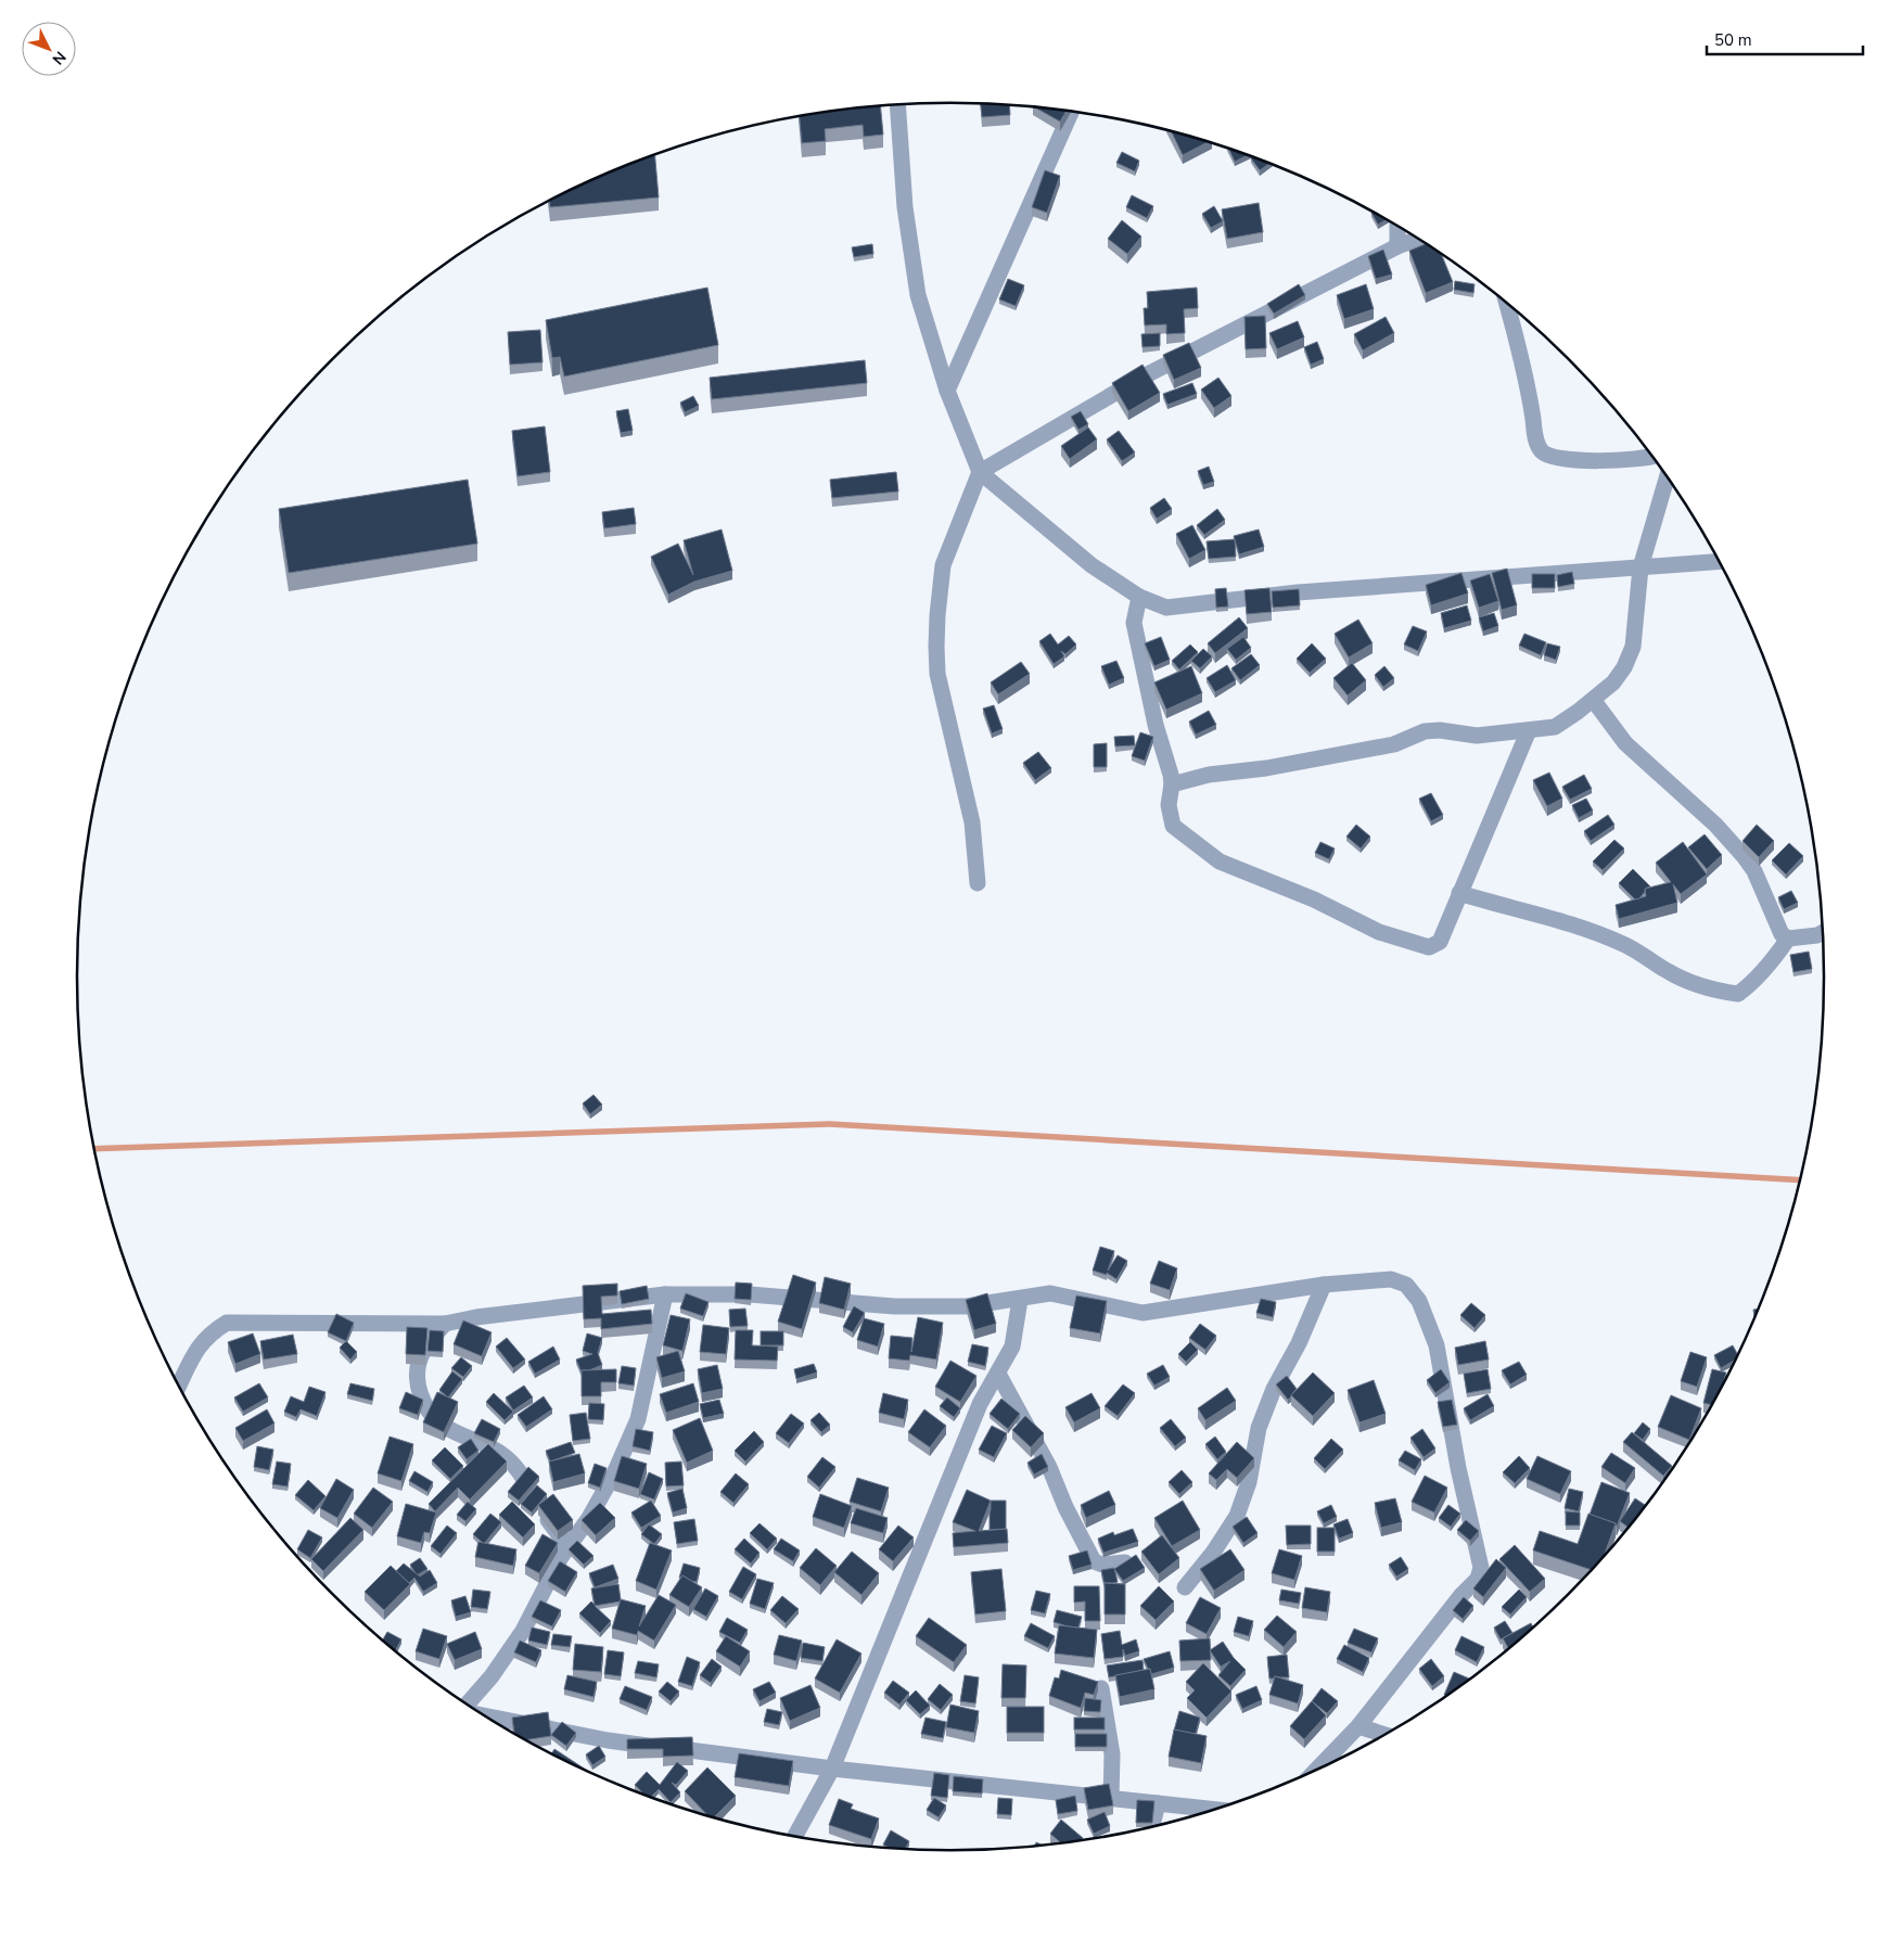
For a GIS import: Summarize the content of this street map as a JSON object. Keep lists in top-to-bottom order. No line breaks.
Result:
{"scale_bar":"50 m","north":"bottom right"}
